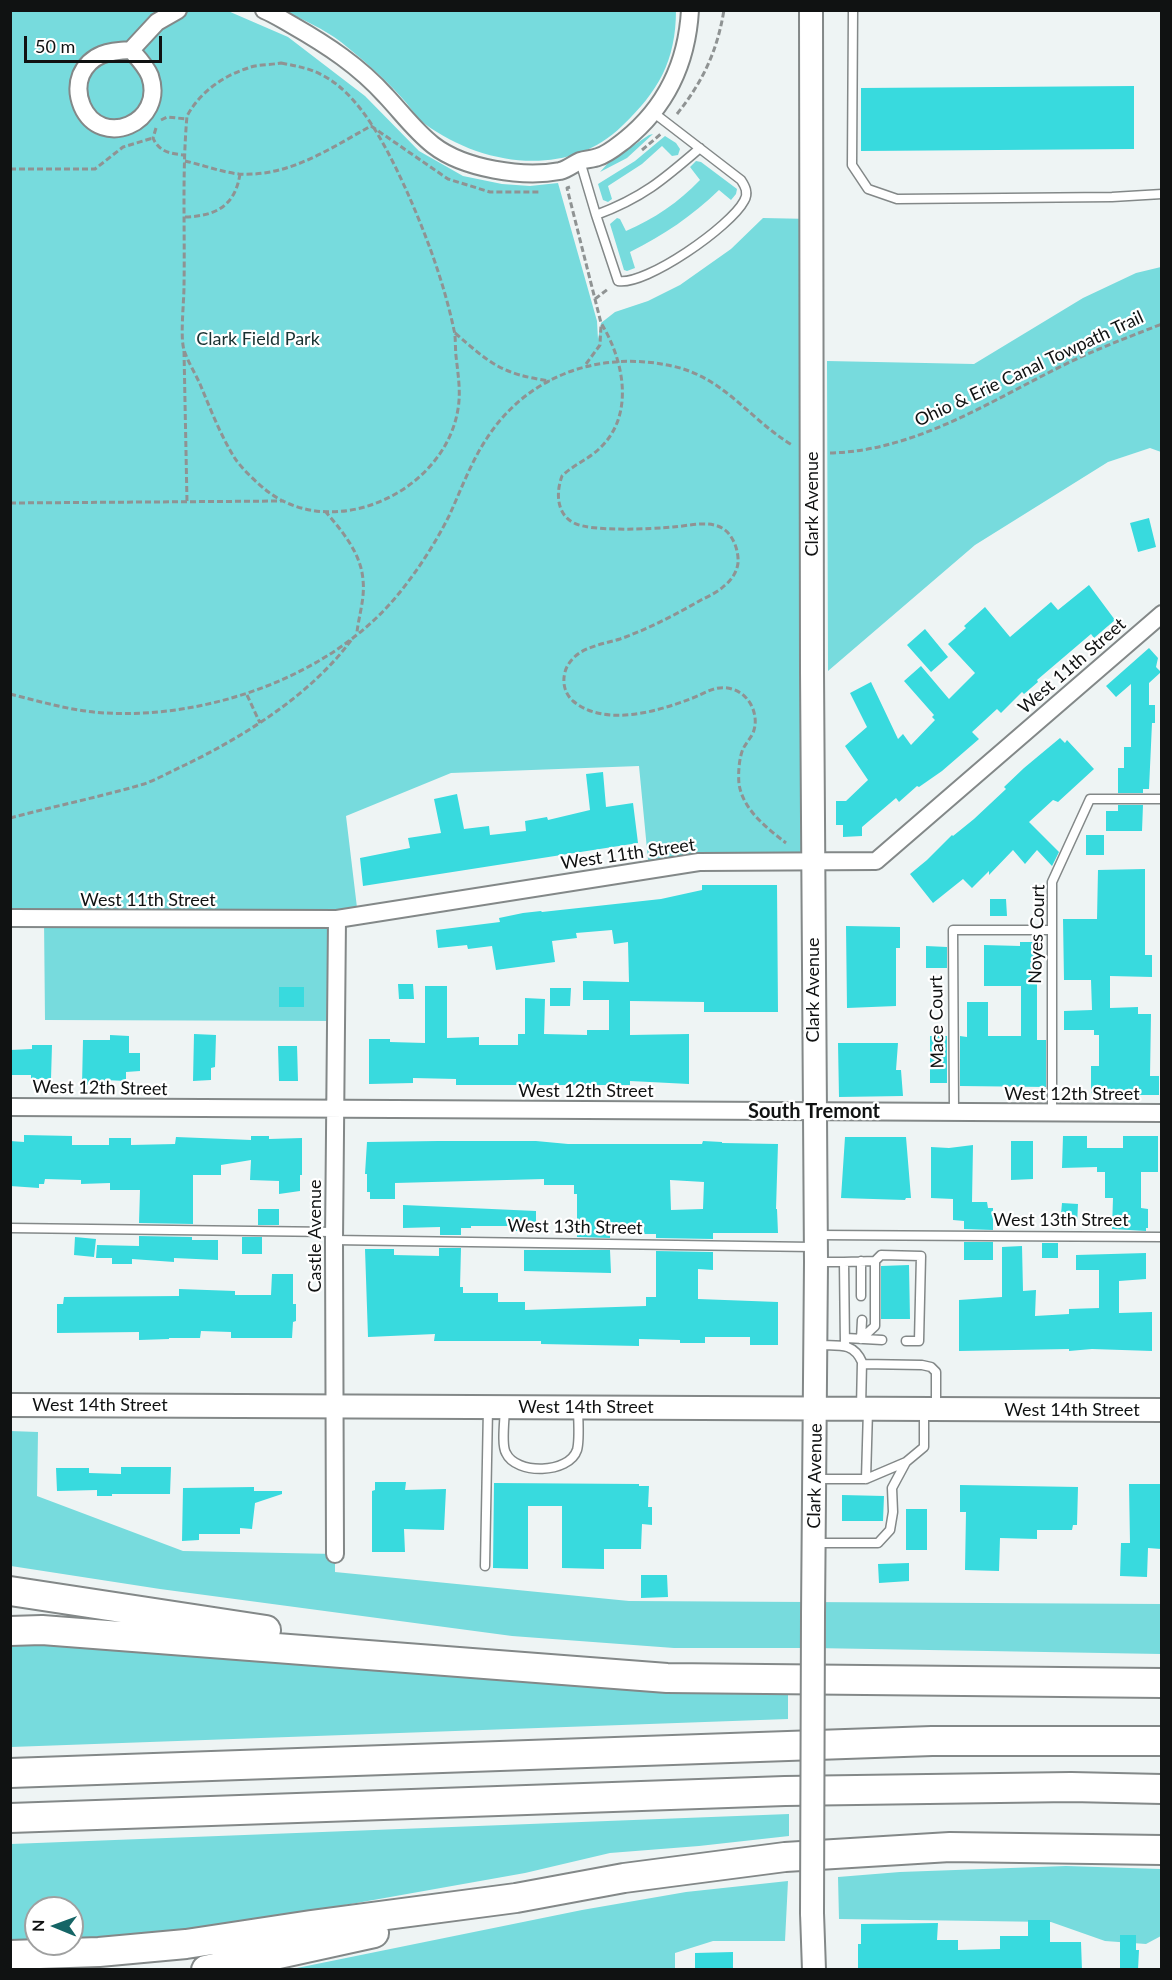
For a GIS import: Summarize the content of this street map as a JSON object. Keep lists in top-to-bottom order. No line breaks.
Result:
{"streets":{"street":["Clark Avenue","West 11th Street","West 12th Street","Castle Avenue","West 14th Street"],"lane":["Noyes Court","Mace Court","West 13th Street"],"path":["Ohio & Erie Canal Towpath Trail"]},"crossings":[["Clark Avenue","West 11th Street"],["Clark Avenue","West 12th Street"],["Clark Avenue","West 13th Street"],["Clark Avenue","West 14th Street"],["West 11th Street","Castle Avenue"],["Noyes Court","Mace Court"],["Noyes Court","West 12th Street"],["Mace Court","West 12th Street"],["West 12th Street","Castle Avenue"],["West 13th Street","Castle Avenue"],["Castle Avenue","West 14th Street"]],"districts":["South Tremont"],"parks":["Clark Field Park"],"scale_bar":"50 m","north":"left"}
